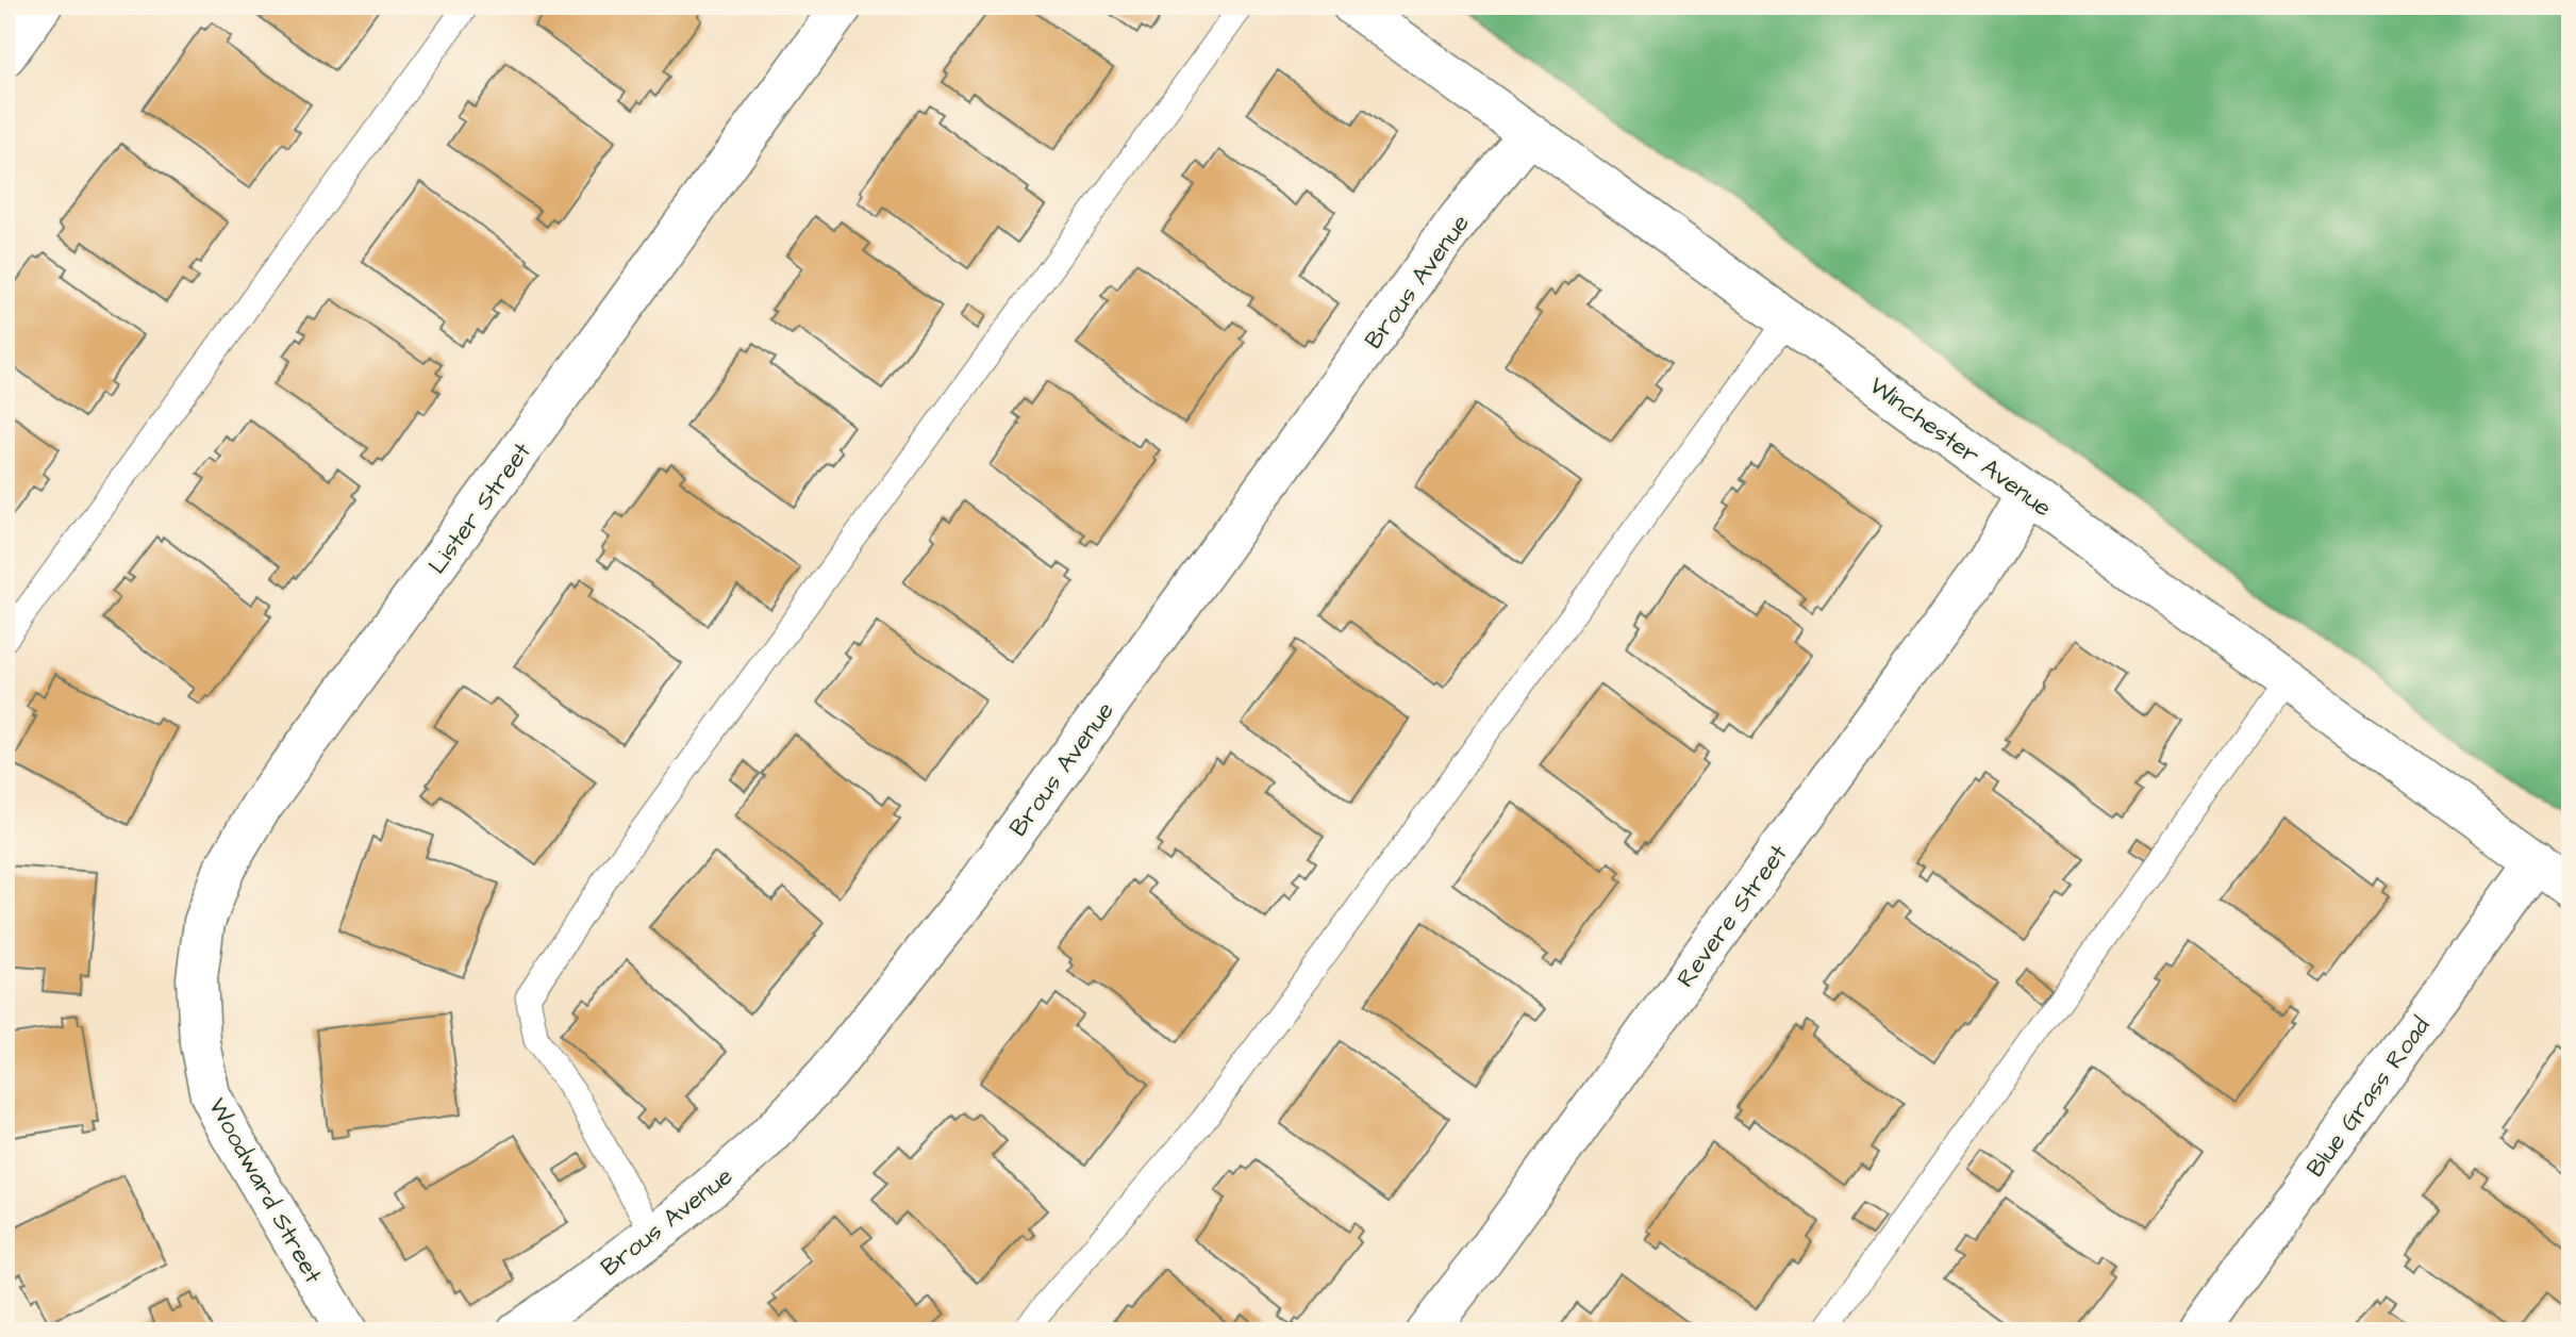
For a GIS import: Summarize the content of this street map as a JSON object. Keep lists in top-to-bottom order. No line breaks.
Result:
{"streets":{"street":["Brous Avenue","Winchester Avenue","Lister Street","Revere Street","Blue Grass Road","Woodward Street"]},"crossings":[["Brous Avenue","Winchester Avenue"],["Winchester Avenue","Revere Street"],["Winchester Avenue","Blue Grass Road"],["Lister Street","Woodward Street"]]}
